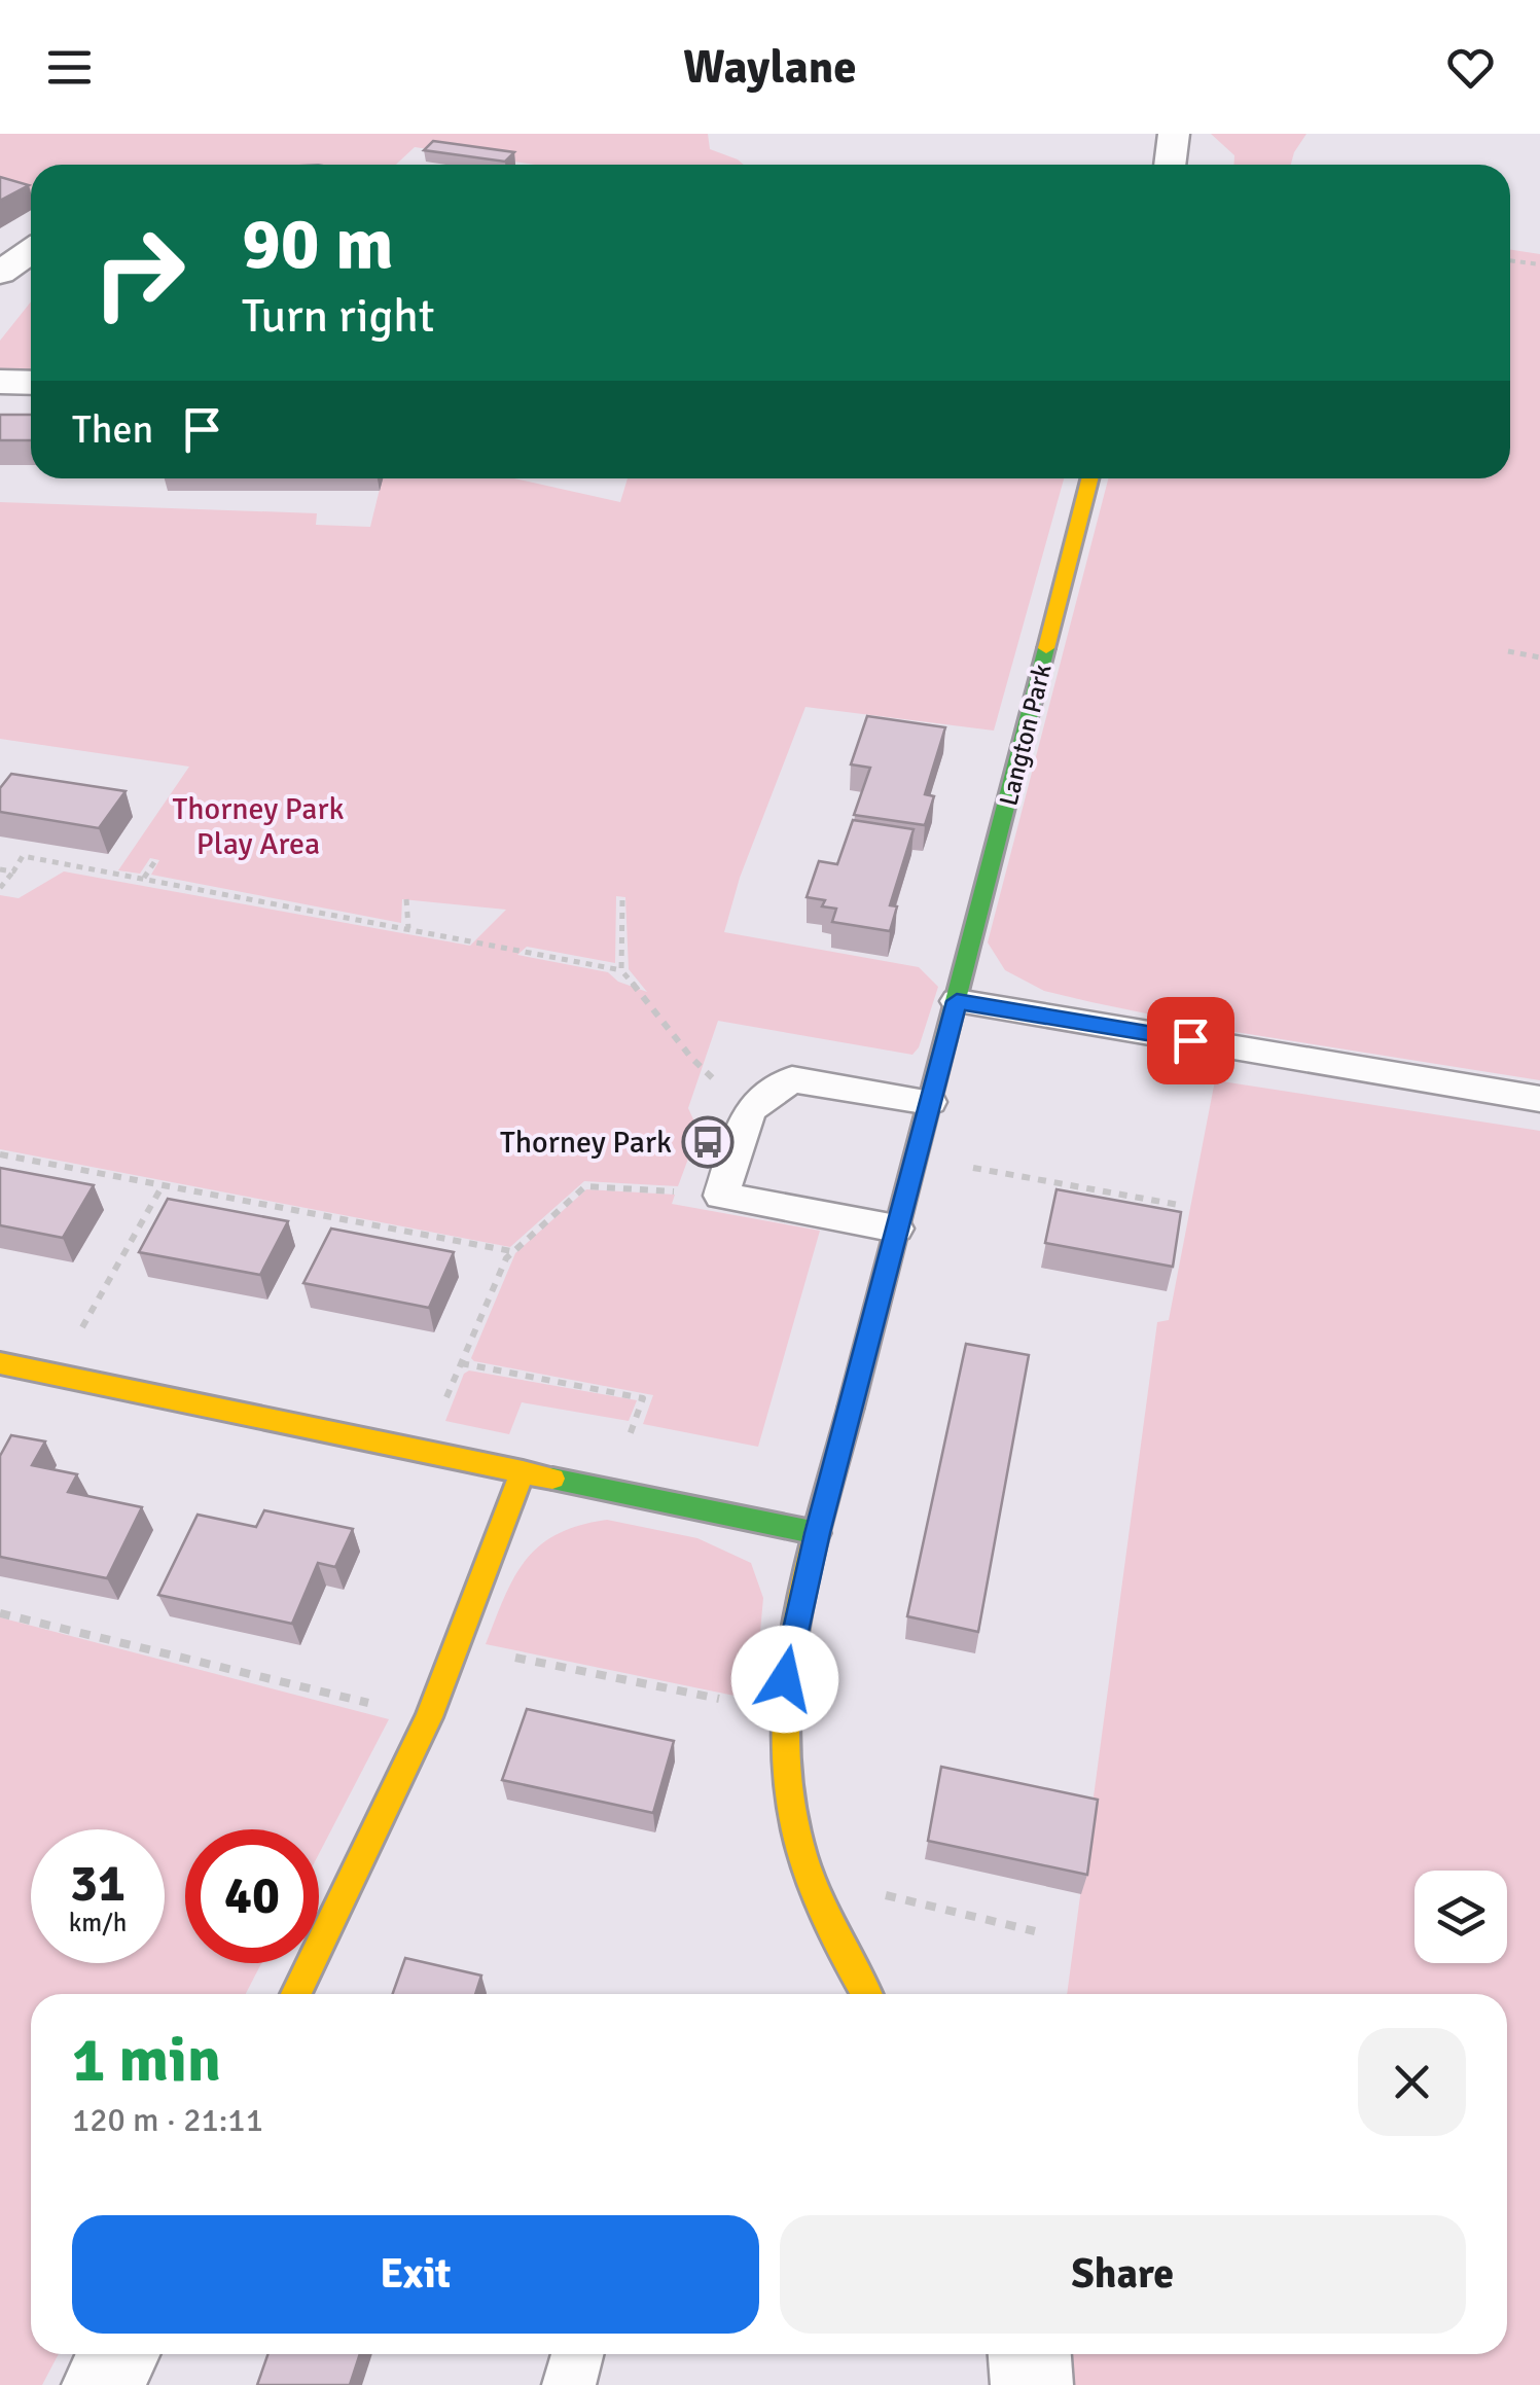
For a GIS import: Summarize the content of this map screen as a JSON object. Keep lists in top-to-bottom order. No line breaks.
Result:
{"streets":{"street":["Langton Park"]},"parks":["Thorney Park Play Area"],"places":{"bus stop":["Thorney Park"]},"page":{"header":"Waylane","turn":["90 m","Turn right"],"then":"Then","speed":"31 km/h","limit":"40","heading":["1 min","120 m · 21:11"],"buttons":["Exit","Share"]}}
